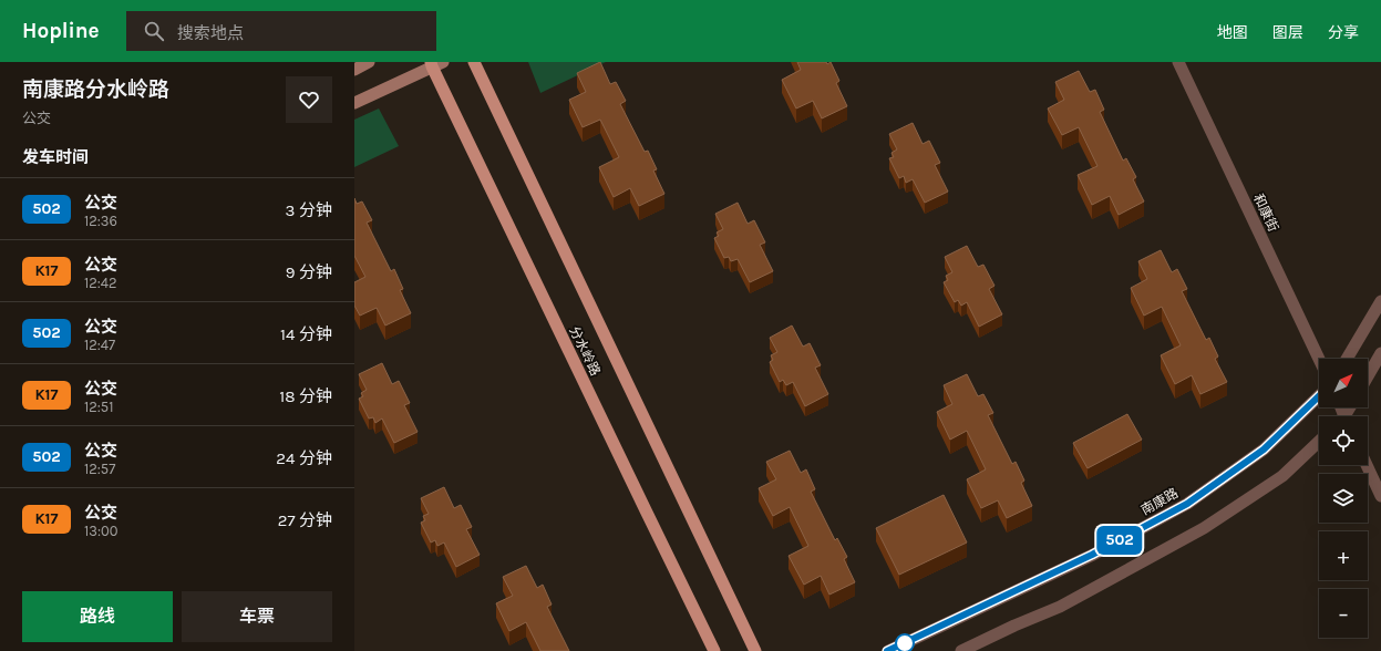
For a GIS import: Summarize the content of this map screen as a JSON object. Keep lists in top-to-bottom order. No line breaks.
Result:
{"streets":{"main road":["分水岭路"],"street":["和康街","南康路"]},"lines":["bus line 502"],"north":"top right","page":{"header":"Hopline","search":"搜索地点","nav":["地图","图层","分享"],"heading":[["南康路分水岭路","公交"],"发车时间"],"on_map":"502","list":[{"mark":"502","name":"公交","note":"12:36","value":"3 分钟"},{"mark":"K17","name":"公交","note":"12:42","value":"9 分钟"},{"mark":"502","name":"公交","note":"12:47","value":"14 分钟"},{"mark":"K17","name":"公交","note":"12:51","value":"18 分钟"},{"mark":"502","name":"公交","note":"12:57","value":"24 分钟"},{"mark":"K17","name":"公交","note":"13:00","value":"27 分钟"}],"map_buttons":["+","−"],"buttons":["路线","车票"]}}
